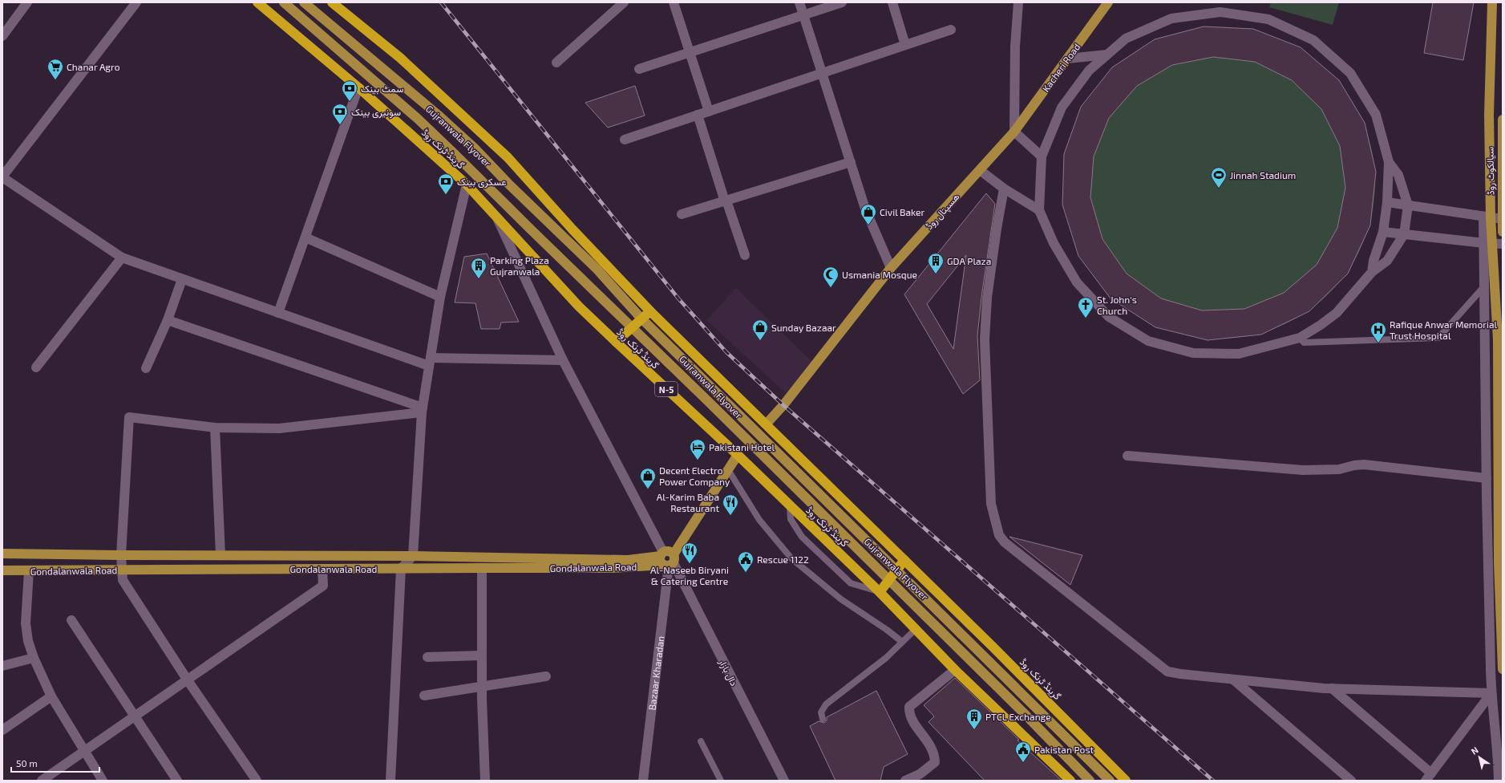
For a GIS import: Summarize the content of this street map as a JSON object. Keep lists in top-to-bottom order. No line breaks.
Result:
{"streets":{"highway":["گرینڈ ٹرنک روڈ","N-5"],"main road":["Kacheri Road","Gujranwala Flyover","سیالکوٹ روڈ","ھسپتال روڈ","Gondalanwala Road"],"street":["دال بازار","Bazaar Kharadan"]},"crossings":[["Kacheri Road","ھسپتال روڈ"],["گرینڈ ٹرنک روڈ","ھسپتال روڈ"],["گرینڈ ٹرنک روڈ","دال بازار"],["Gondalanwala Road","دال بازار"],["Gondalanwala Road","Bazaar Kharadan"],["دال بازار","Bazaar Kharadan"]],"places":{"supermarket":["Chanar Agro"],"bank":["سمٹ بینک","سونیری بینک","عسکری بینک"],"sports":["Jinnah Stadium"],"shop":["Civil Baker","Sunday Bazaar","Decent Electro Power Company"],"building":["GDA Plaza","Parking Plaza Gujranwala","PTCL Exchange"],"mosque":["Usmania Mosque"],"church":["St. John's Church"],"hospital":["Rafique Anwar Memorial Trust Hospital"],"hotel":["Pakistani Hotel"],"restaurant":["Al-Karim Baba Restaurant","Al-Naseeb Biryani & Catering Centre"],"public building":["Rescue 1122","Pakistan Post"]},"scale_bar":"50 m","north":"top left"}
